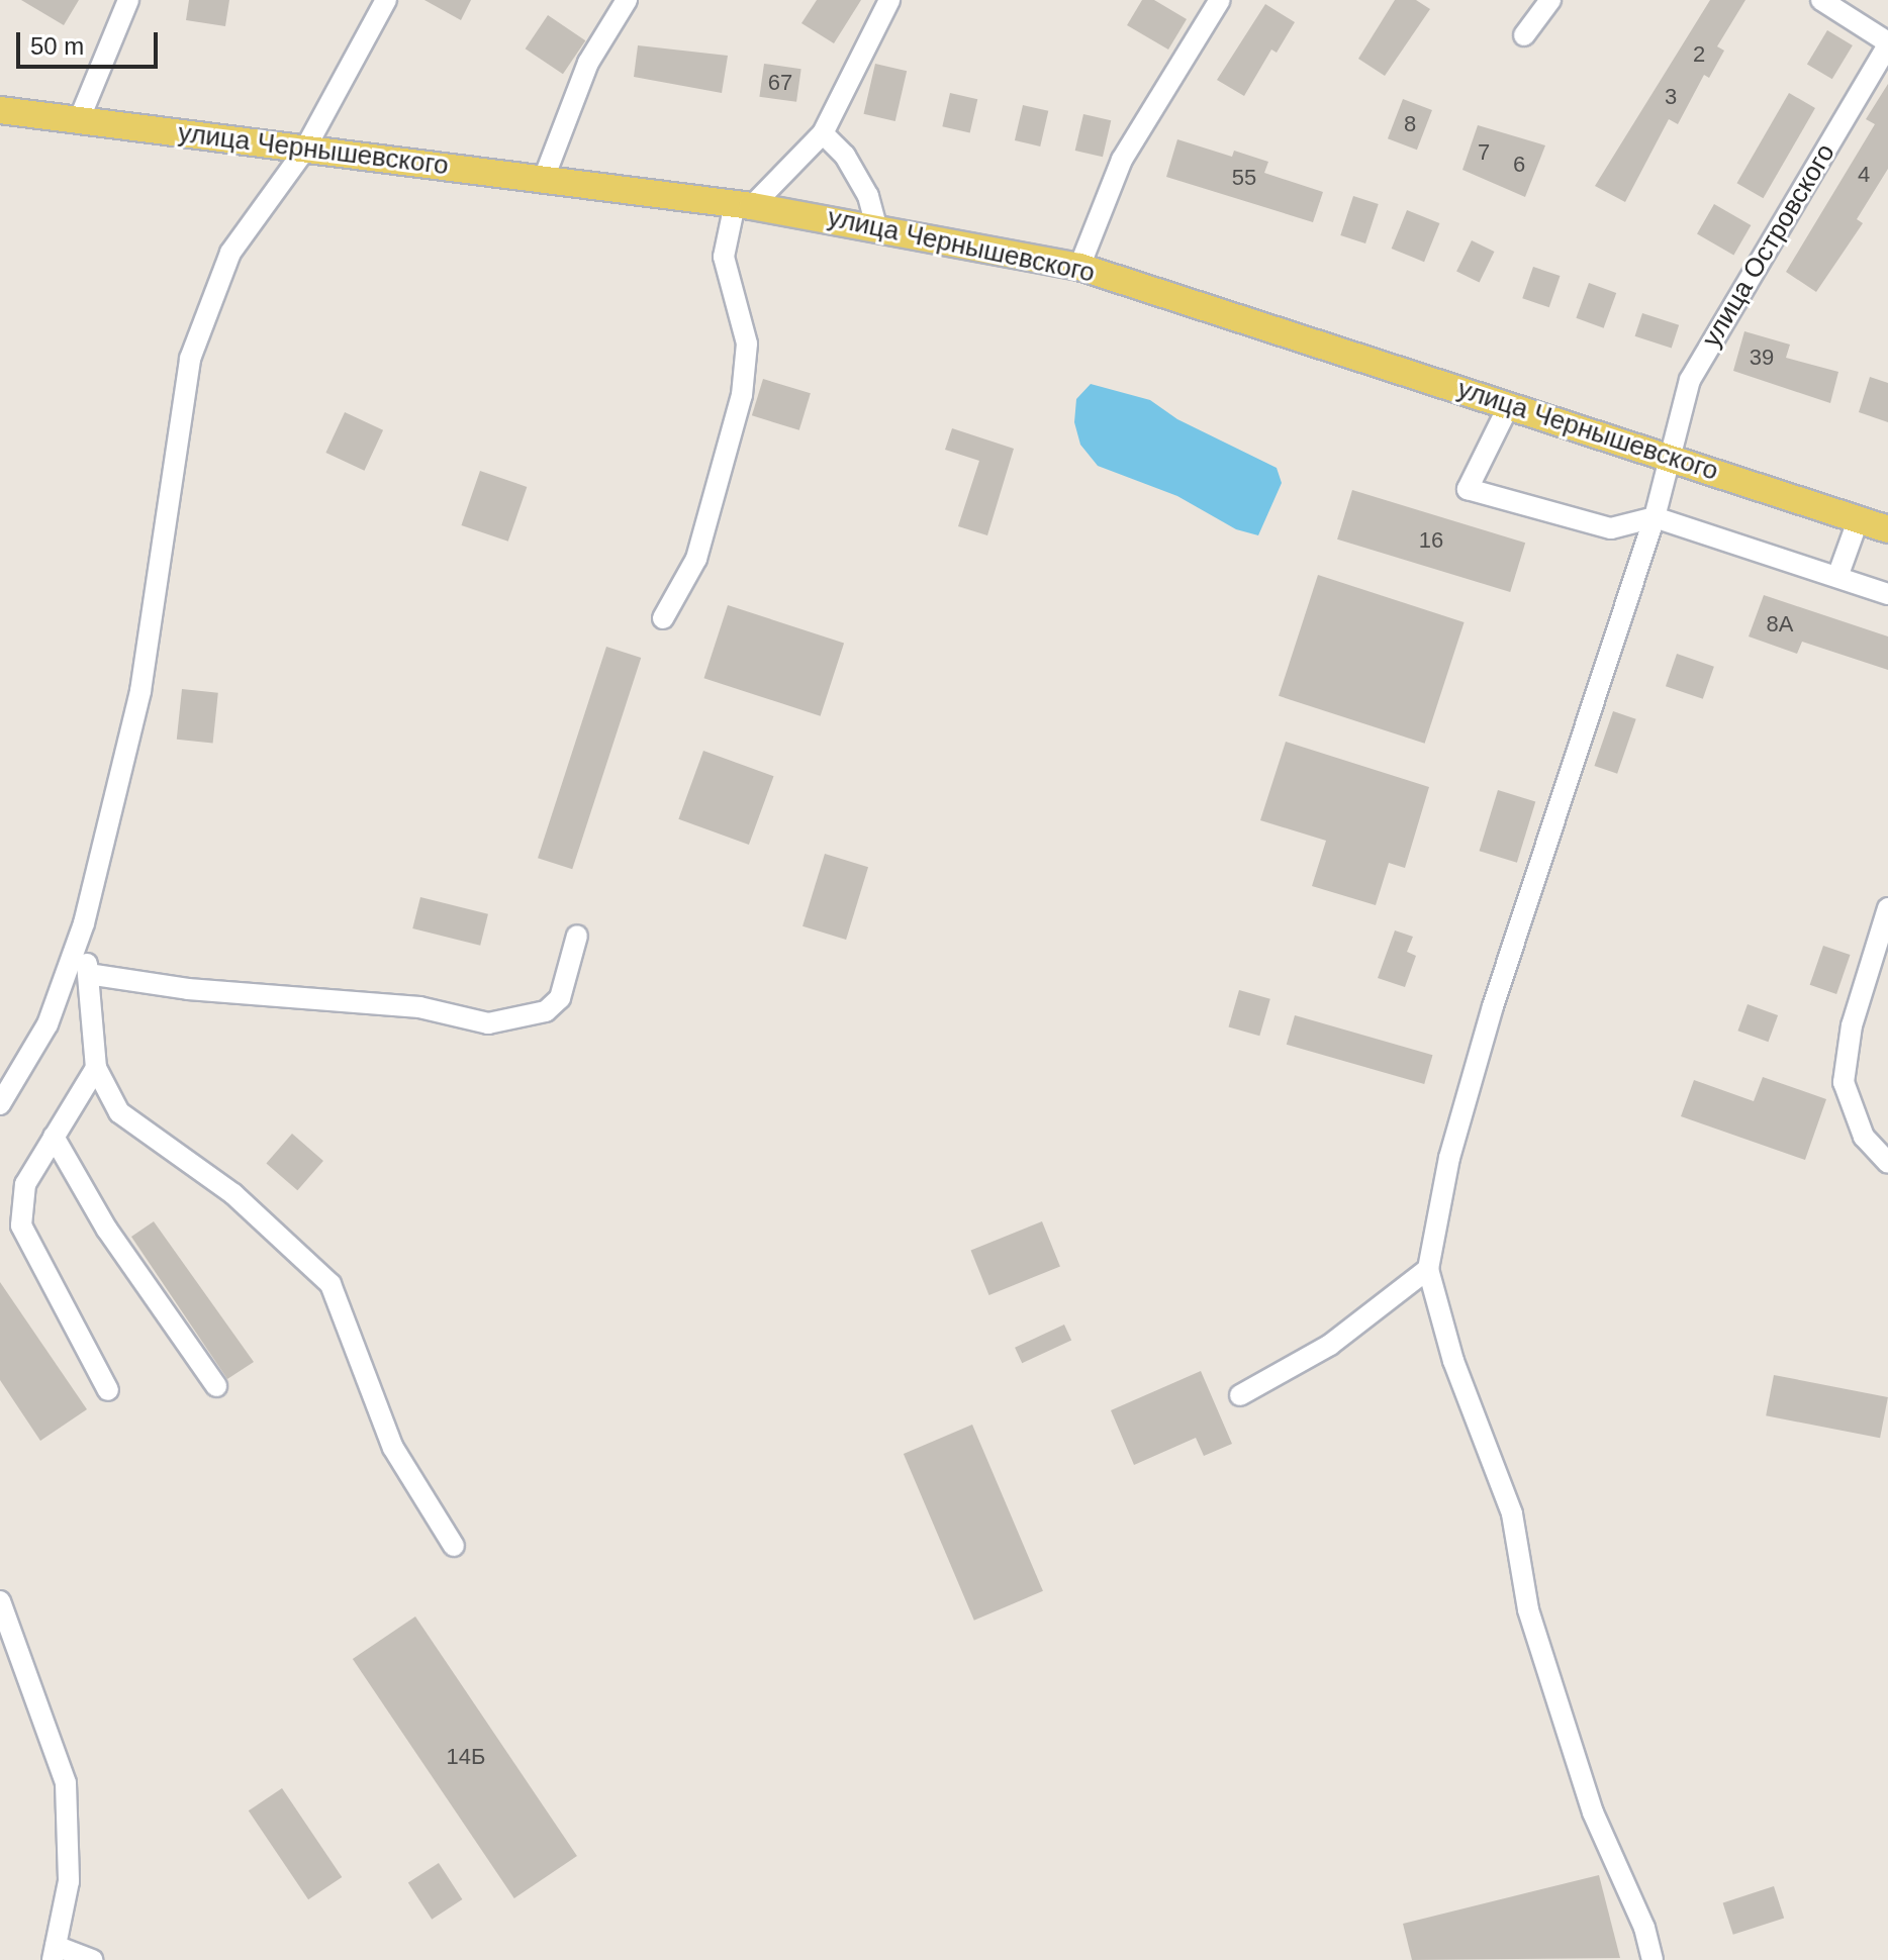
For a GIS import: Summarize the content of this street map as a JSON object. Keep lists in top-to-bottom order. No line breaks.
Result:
{"streets":{"main road":["улица Чернышевского"],"street":["улица Островского"]},"crossings":[["улица Чернышевского","улица Островского"]],"house_numbers":["2","67","3","8","7","6","4","55","39","16","8А","14Б"],"scale_bar":"50 m"}
